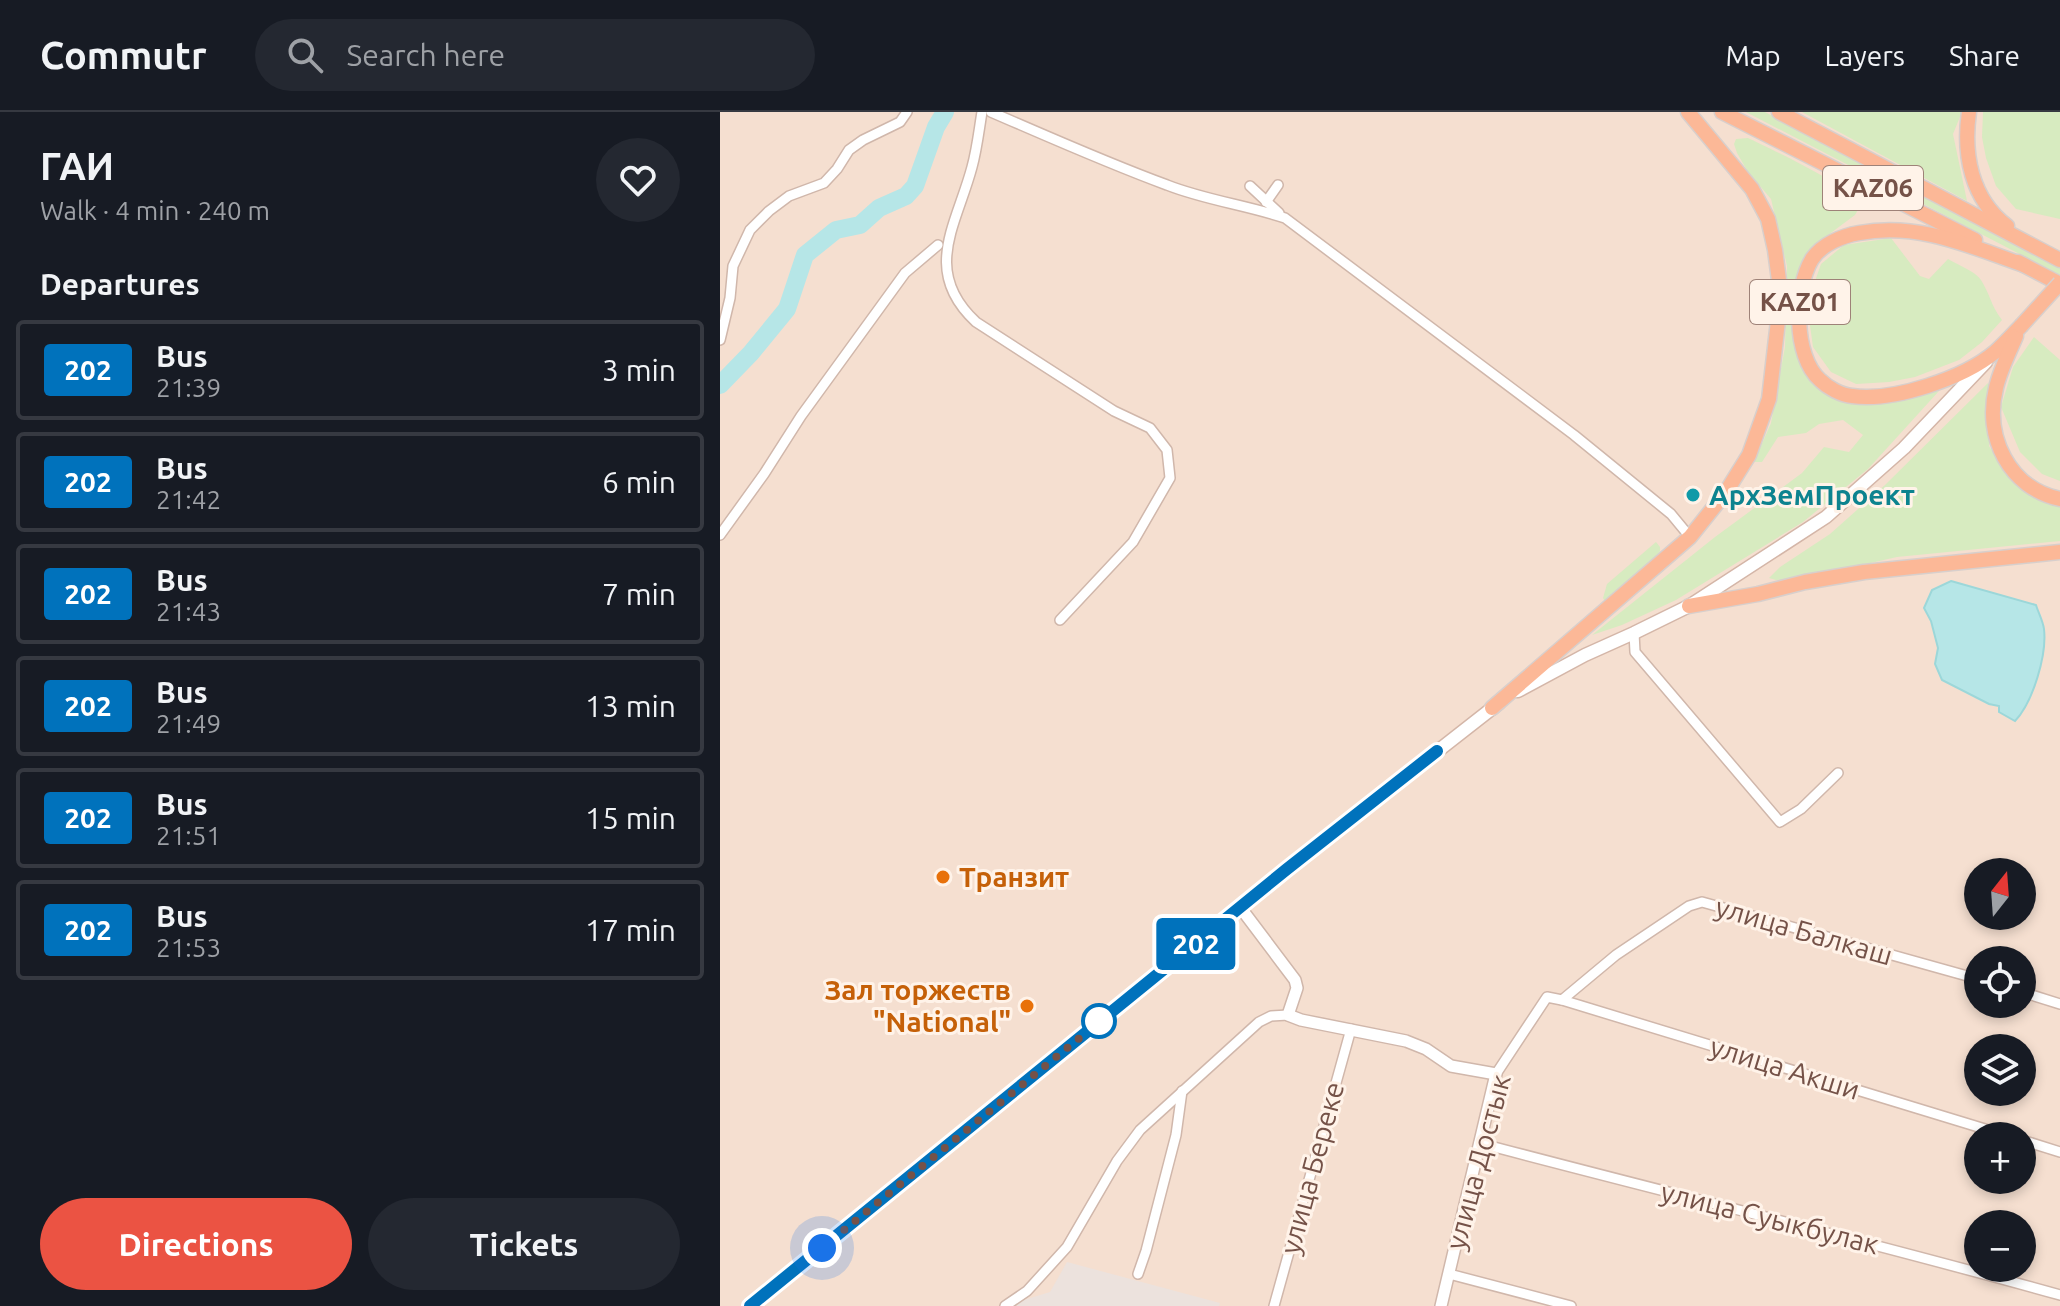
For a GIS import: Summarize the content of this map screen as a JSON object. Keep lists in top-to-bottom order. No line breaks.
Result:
{"streets":{"highway":["KАZ06","KАZ01"],"street":["улица Балкаш","улица Акши","улица Достык","улица Береке","улица Суыкбулак"]},"crossings":[["KАZ06","KАZ01"],["улица Балкаш","улица Акши"],["улица Балкаш","улица Достык"],["улица Акши","улица Достык"],["улица Достык","улица Суыкбулак"]],"places":["АрхЗемПроект","Транзит","Зал торжеств \"National\""],"lines":["bus line 202"],"north":"top","page":{"header":"Commutr","search":"Search here","nav":["Map","Layers","Share"],"heading":[["ГАИ","Walk · 4 min · 240 m"],"Departures"],"on_map":"202","list":[{"mark":"202","name":"Bus","note":"21:39","value":"3 min"},{"mark":"202","name":"Bus","note":"21:42","value":"6 min"},{"mark":"202","name":"Bus","note":"21:43","value":"7 min"},{"mark":"202","name":"Bus","note":"21:49","value":"13 min"},{"mark":"202","name":"Bus","note":"21:51","value":"15 min"},{"mark":"202","name":"Bus","note":"21:53","value":"17 min"}],"map_buttons":["+","−"],"buttons":["Directions","Tickets"]}}
